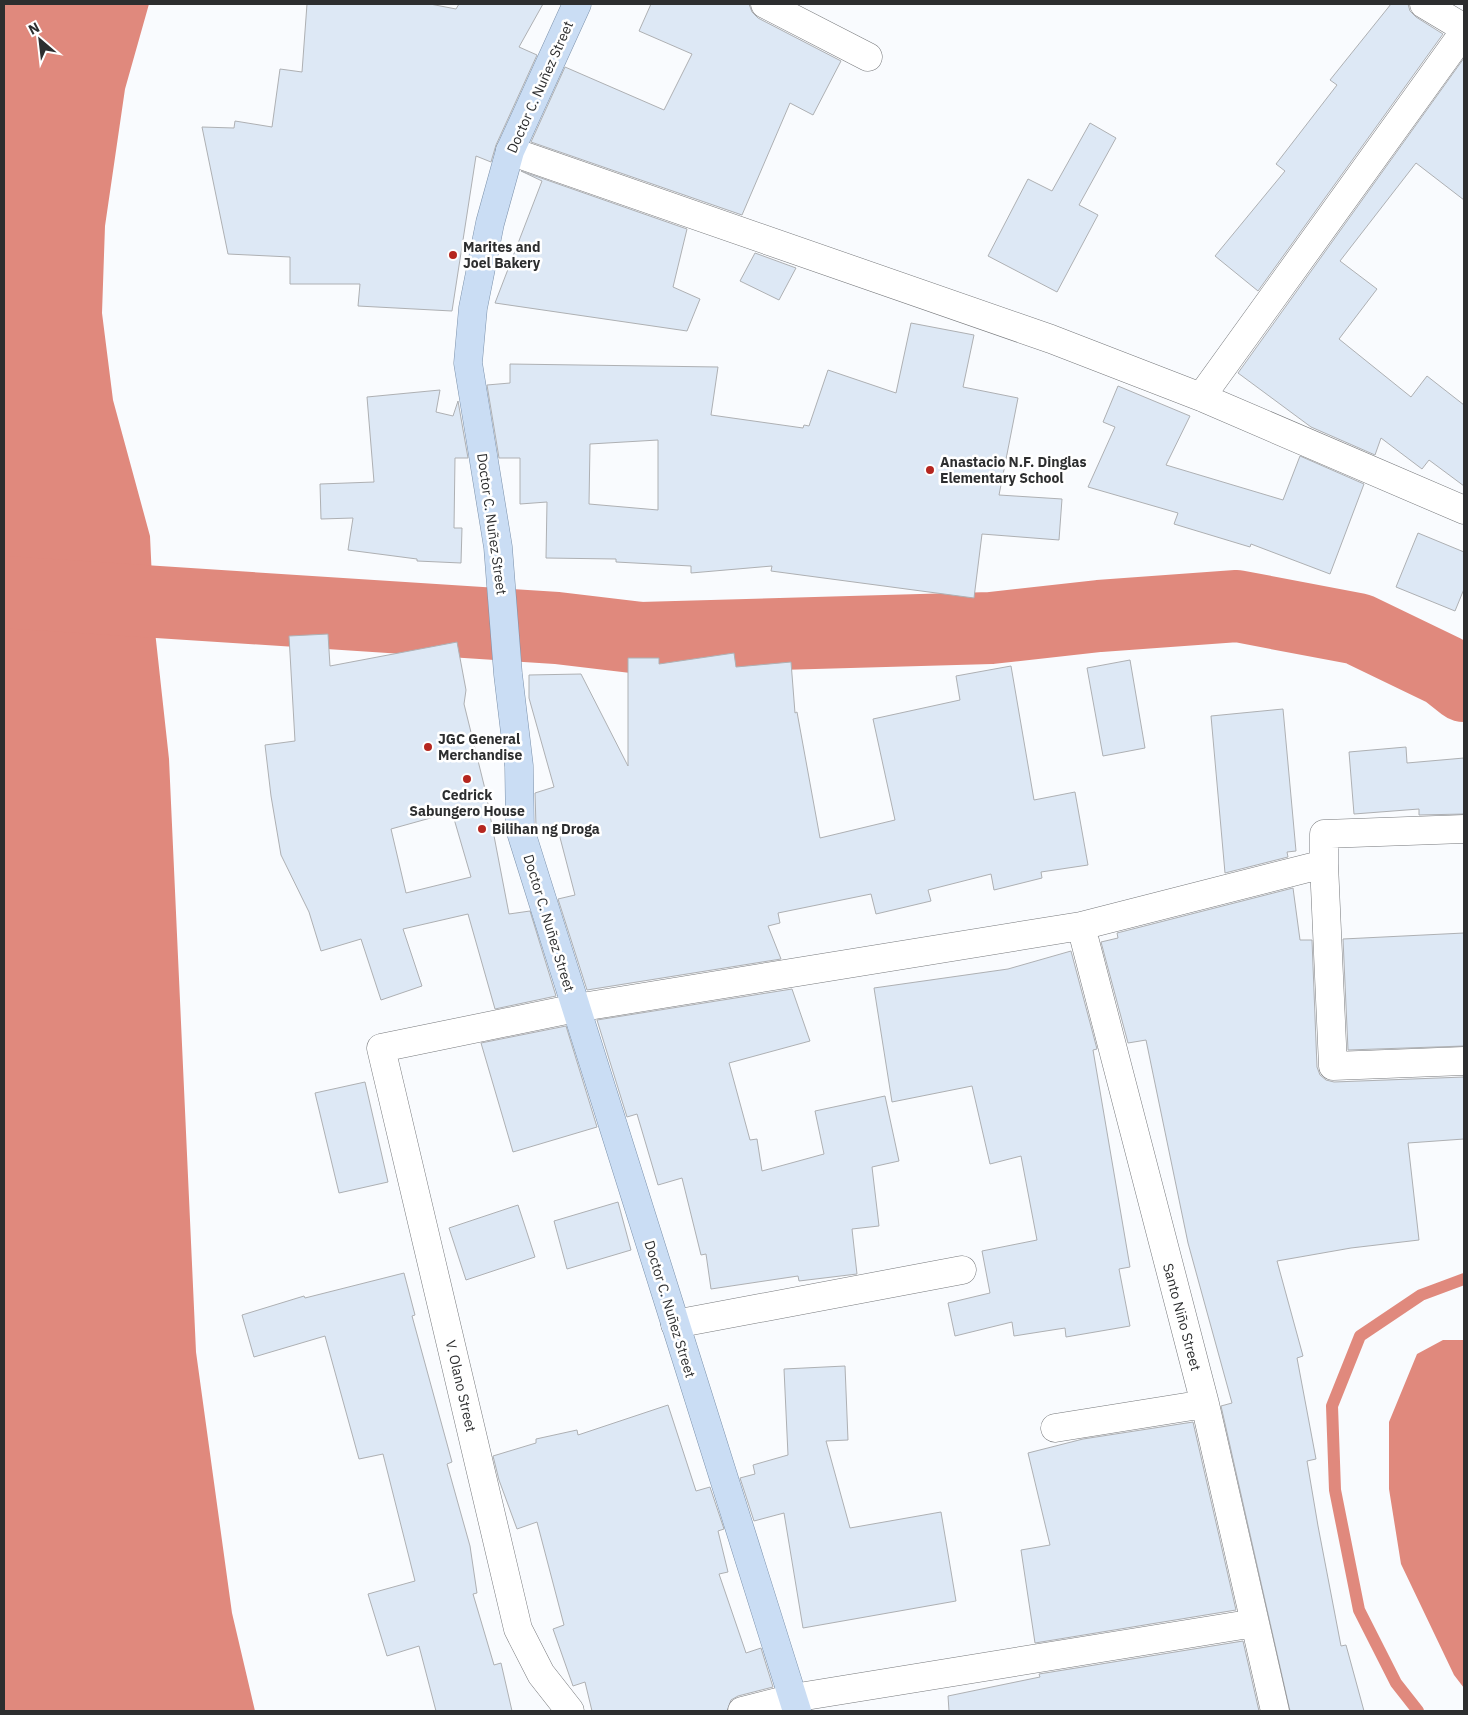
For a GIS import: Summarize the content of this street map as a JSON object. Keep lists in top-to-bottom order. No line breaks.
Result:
{"streets":{"main road":["Doctor C. Nuñez Street"],"street":["Santo Niño Street","V. Olano Street"]},"crossings":[["Doctor C. Nuñez Street","V. Olano Street"]],"places":["Marites and Joel Bakery","Anastacio N.F. Dinglas Elementary School","JGC General Merchandise","Cedrick Sabungero House","Bilihan ng Droga"],"north":"top left"}
